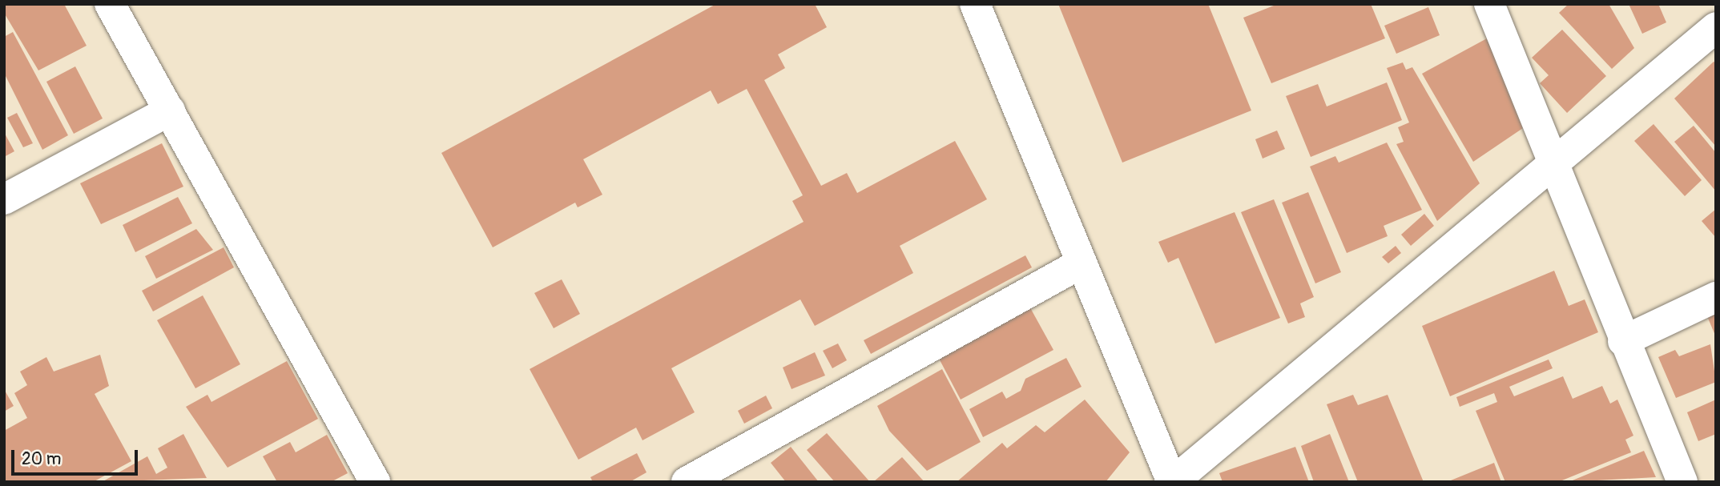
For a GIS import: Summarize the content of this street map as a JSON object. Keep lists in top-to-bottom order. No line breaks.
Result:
{"scale_bar":"20 m"}
